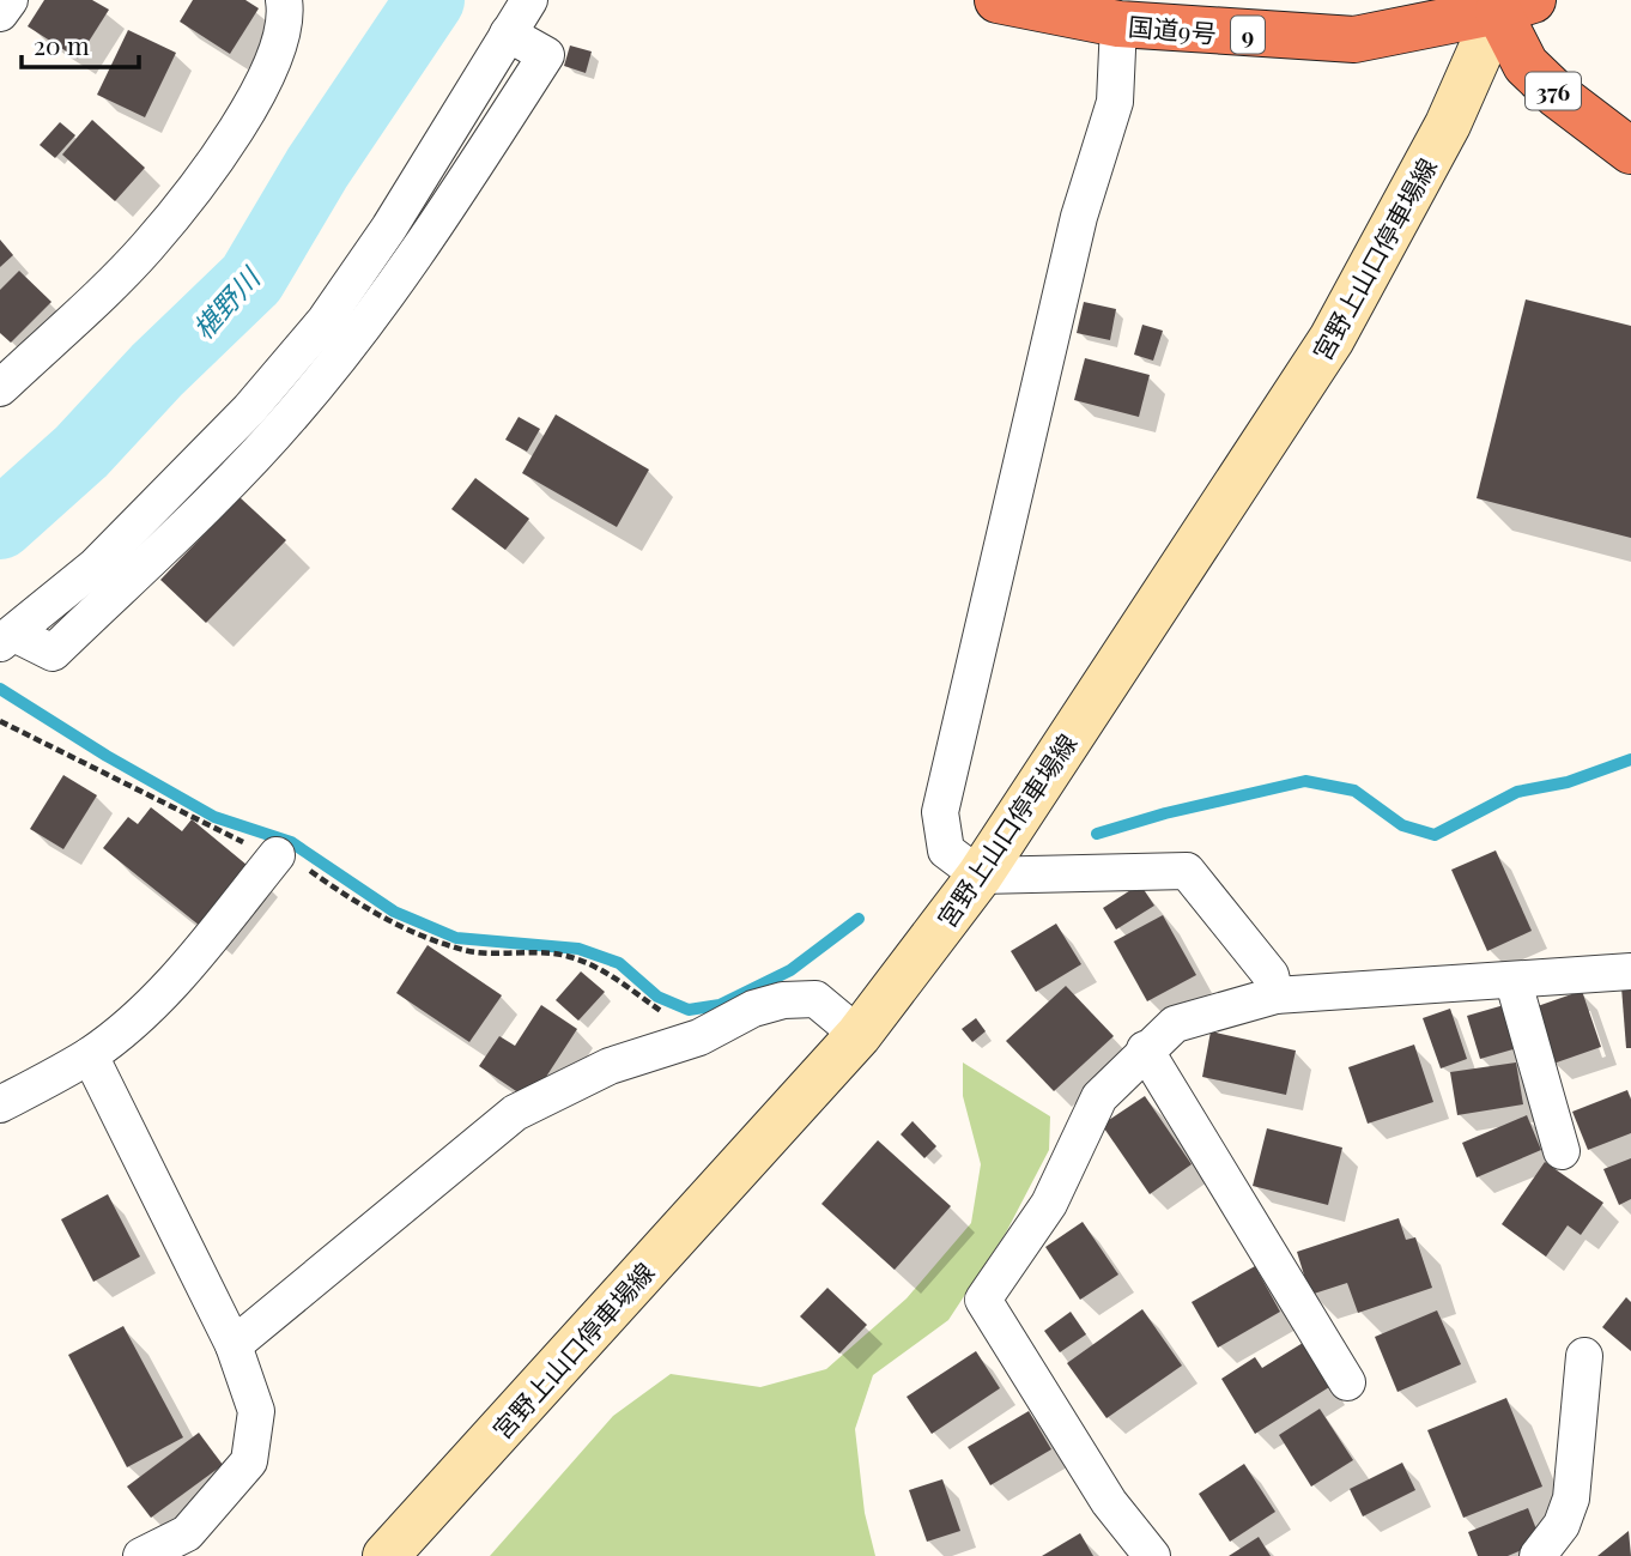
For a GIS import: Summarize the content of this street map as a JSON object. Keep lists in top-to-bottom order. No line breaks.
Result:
{"streets":{"highway":["国道9号","9","376"],"main road":["宮野上山口停車場線"]},"crossings":[["国道9号","376"],["国道9号","宮野上山口停車場線"],["376","宮野上山口停車場線"]],"water":["椹野川"],"scale_bar":"20 m"}
